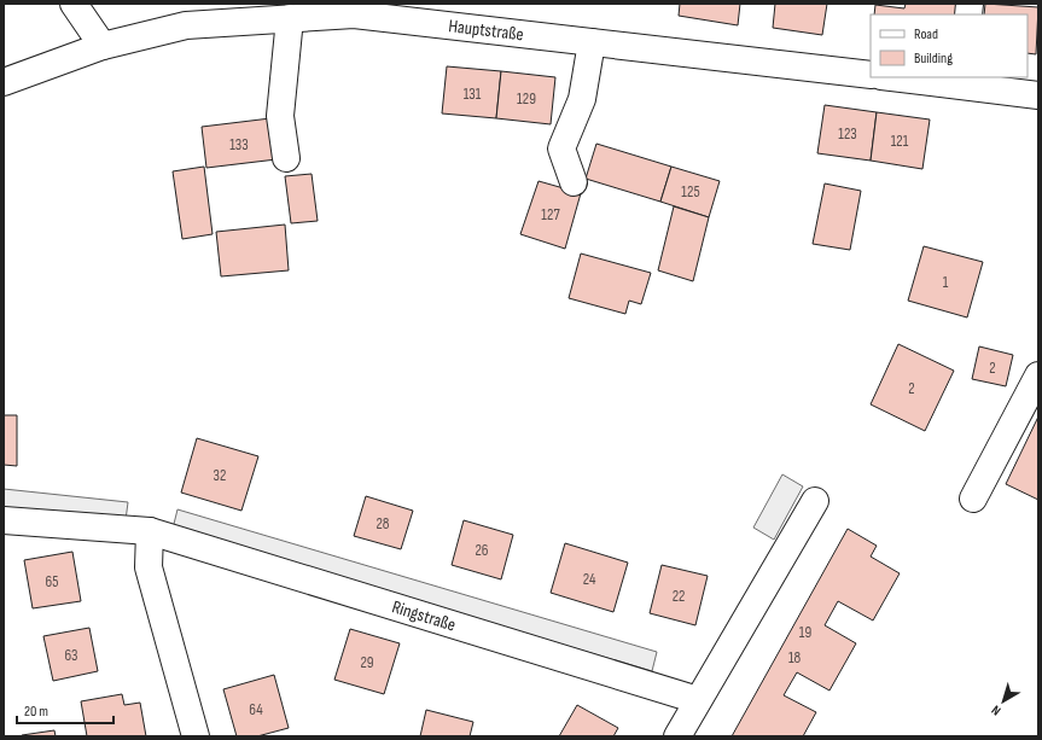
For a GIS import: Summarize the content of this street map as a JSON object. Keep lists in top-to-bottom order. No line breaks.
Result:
{"streets":{"street":["Hauptstraße","Ringstraße"]},"house_numbers":["131","129","123","121","133","125","127","1","2","2","32","28","26","24","65","22","19","63","18","29","64"],"legend":["Road","Building"],"scale_bar":"20 m","north":"bottom left"}
